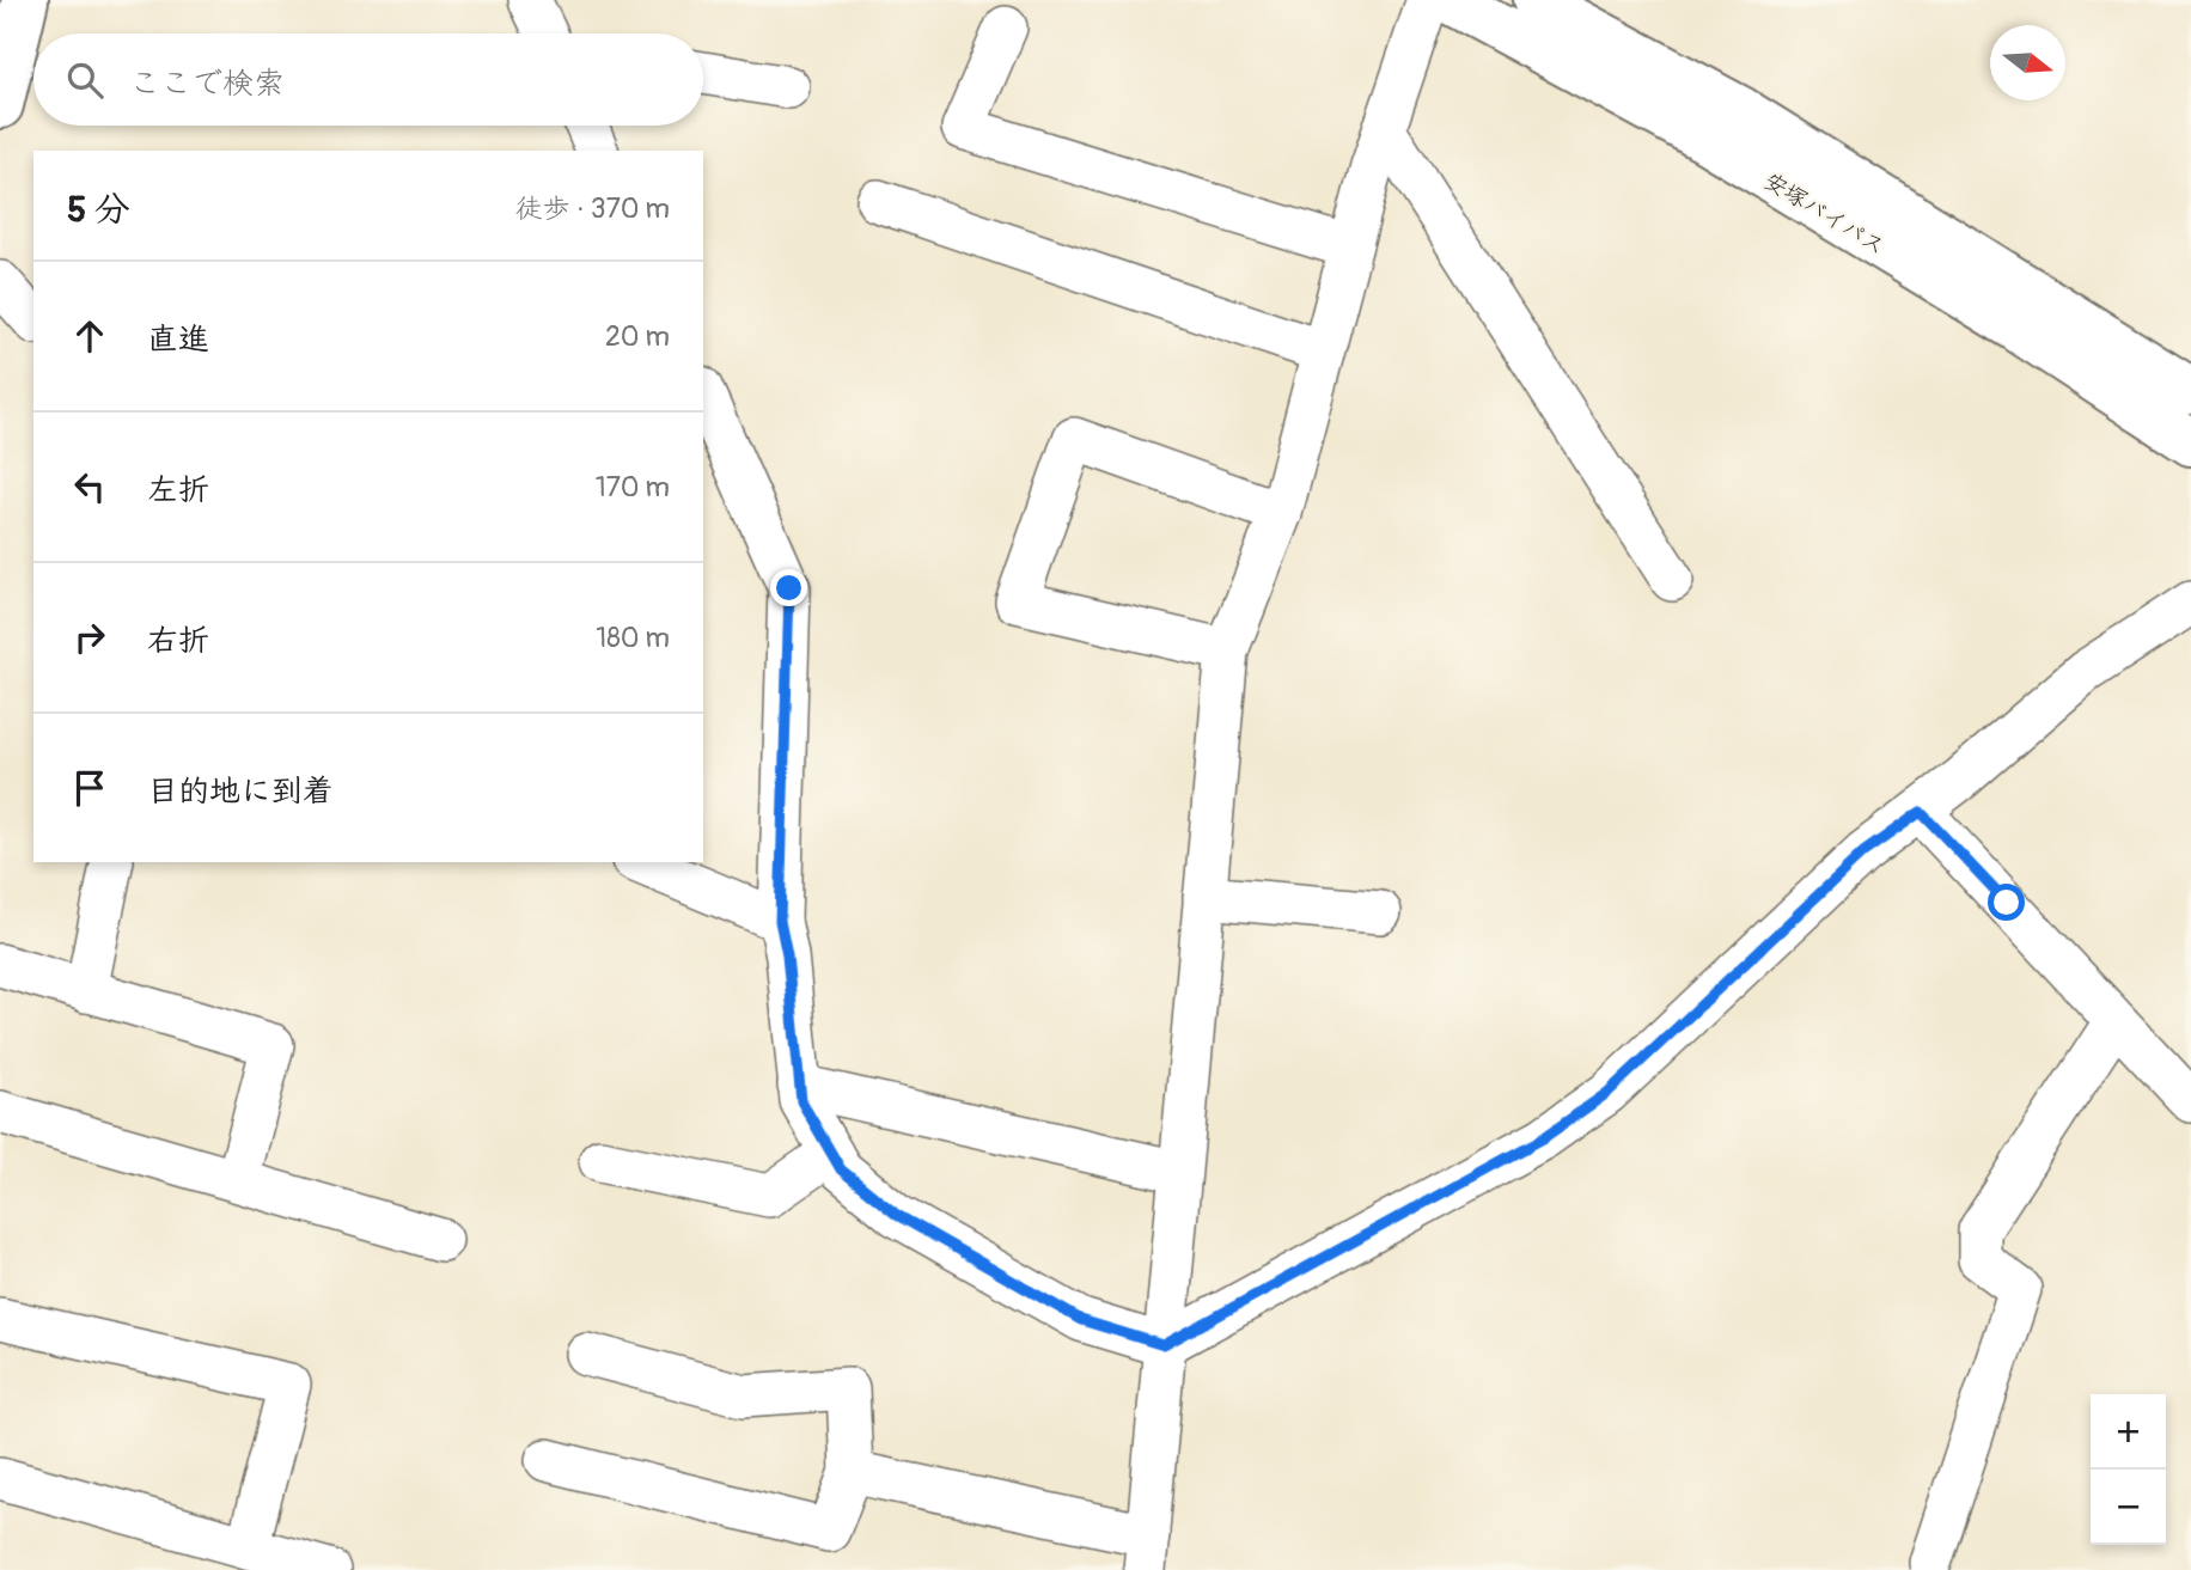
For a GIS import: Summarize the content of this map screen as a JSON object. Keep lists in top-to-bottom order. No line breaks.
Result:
{"streets":{"main road":["安塚バイパス"]},"north":"right","page":{"search":"ここで検索","heading":["5 分","徒歩 · 370 m"],"list":[["直進","20 m"],["左折","170 m"],["右折","180 m"],"目的地に到着"],"map_buttons":["+","−"]}}
